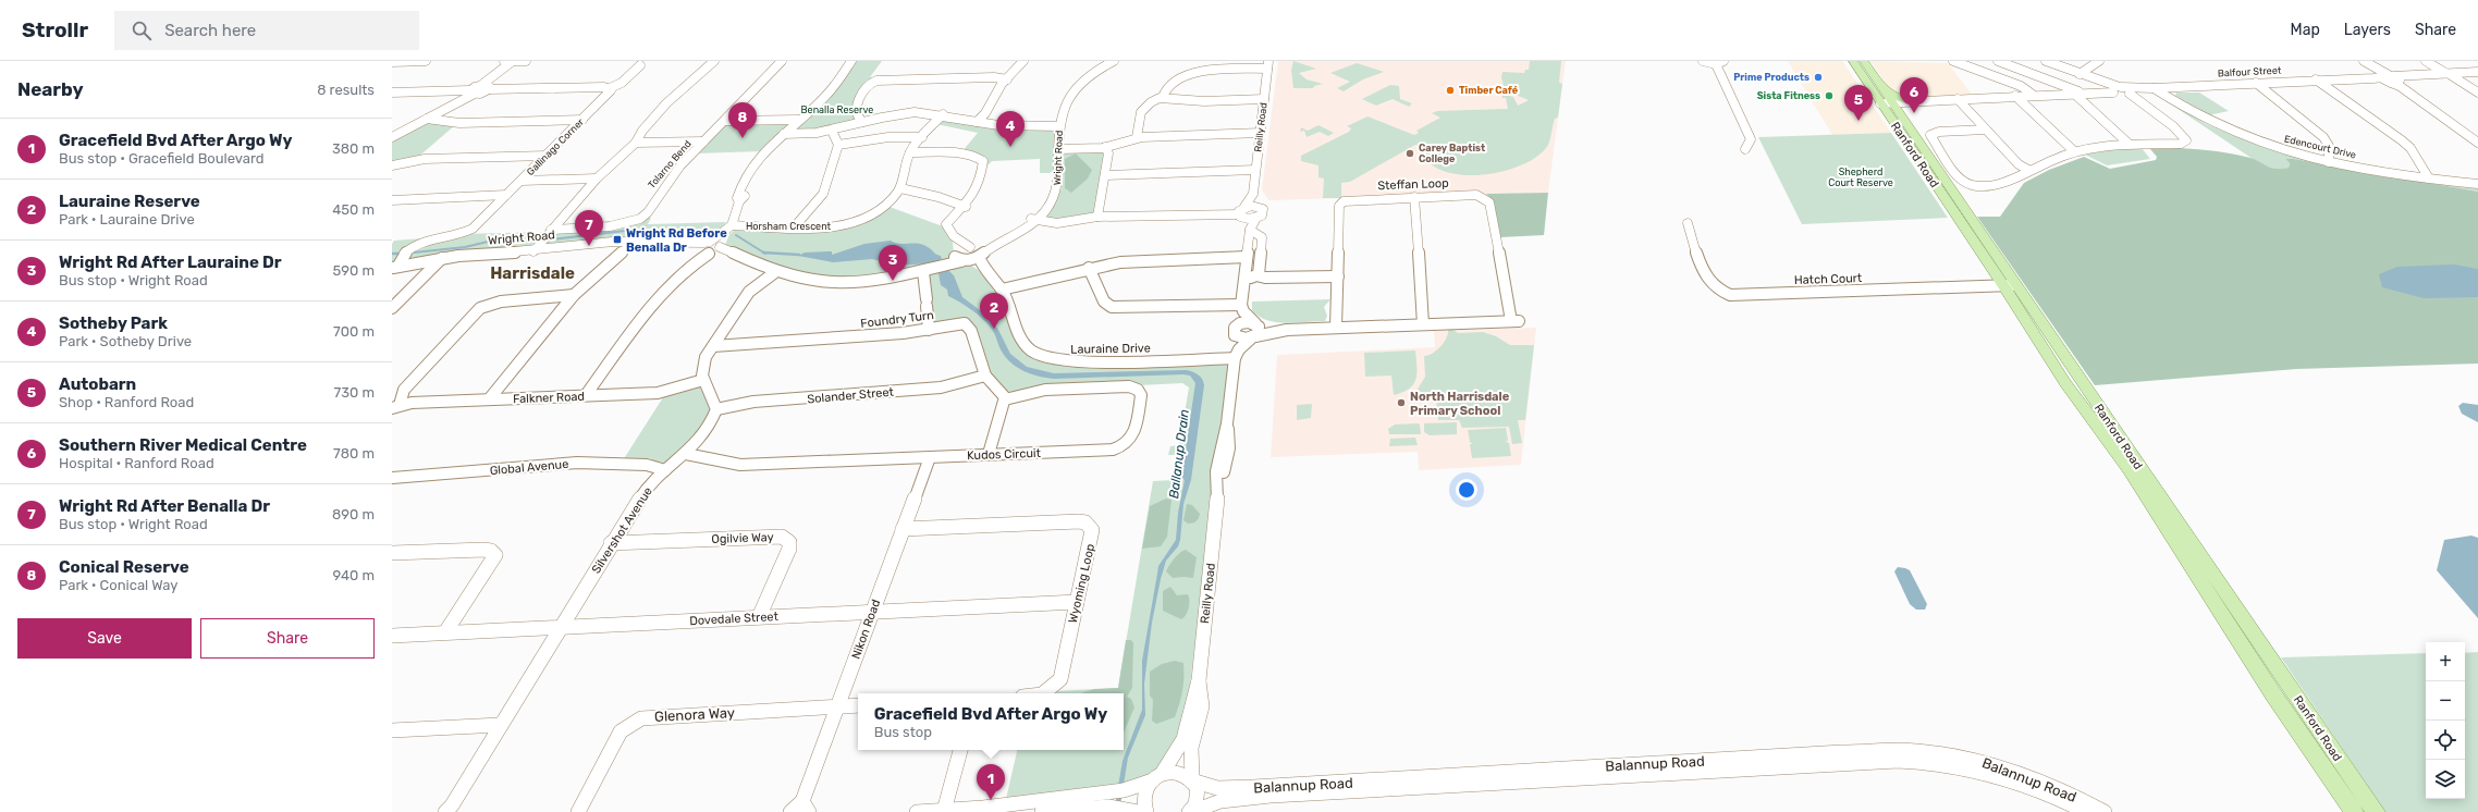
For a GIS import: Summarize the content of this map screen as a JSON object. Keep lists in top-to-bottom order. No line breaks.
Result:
{"streets":{"main road":["Ranford Road"],"street":["Balfour Street","Reilly Road","Gallinago Corner","Edencourt Drive","Wright Road","Tolarno Bend","Steffan Loop","Horsham Crescent","Hatch Court","Foundry Turn","Lauraine Drive","Solander Street","Falkner Road","Kudos Circuit","Global Avenue","Silvershot Avenue","Ogilvie Way","Wyoming Loop","Dovedale Street","Nikon Road","Glenora Way","Balannup Road"]},"crossings":[["Balfour Street","Edencourt Drive"],["Balfour Street","Ranford Road"],["Reilly Road","Lauraine Drive"],["Reilly Road","Balannup Road"],["Gallinago Corner","Wright Road"],["Ranford Road","Hatch Court"],["Wright Road","Horsham Crescent"],["Wright Road","Lauraine Drive"],["Foundry Turn","Solander Street"],["Foundry Turn","Kudos Circuit"],["Solander Street","Silvershot Avenue"],["Kudos Circuit","Silvershot Avenue"],["Kudos Circuit","Nikon Road"],["Global Avenue","Silvershot Avenue"],["Silvershot Avenue","Ogilvie Way"],["Silvershot Avenue","Dovedale Street"],["Ogilvie Way","Dovedale Street"],["Wyoming Loop","Dovedale Street"],["Wyoming Loop","Nikon Road"],["Dovedale Street","Nikon Road"],["Nikon Road","Glenora Way"]],"districts":["Harrisdale"],"water":["Ballanup Drain"],"parks":["Benalla Reserve","Shepherd Court Reserve"],"places":{"other":["Prime Products","Timber Café","Sista Fitness","Carey Baptist College","North Harrisdale Primary School"],"transit":["Wright Rd Before Benalla Dr"]},"page":{"header":"Strollr","search":"Search here","nav":["Map","Layers","Share"],"heading":["Nearby","8 results"],"pins":["6","5","8","4","7","3","2","1"],"list":[{"mark":"1","name":"Gracefield Bvd After Argo Wy","note":"Bus stop · Gracefield Boulevard","value":"380 m"},{"mark":"2","name":"Lauraine Reserve","note":"Park · Lauraine Drive","value":"450 m"},{"mark":"3","name":"Wright Rd After Lauraine Dr","note":"Bus stop · Wright Road","value":"590 m"},{"mark":"4","name":"Sotheby Park","note":"Park · Sotheby Drive","value":"700 m"},{"mark":"5","name":"Autobarn","note":"Shop · Ranford Road","value":"730 m"},{"mark":"6","name":"Southern River Medical Centre","note":"Hospital · Ranford Road","value":"780 m"},{"mark":"7","name":"Wright Rd After Benalla Dr","note":"Bus stop · Wright Road","value":"890 m"},{"mark":"8","name":"Conical Reserve","note":"Park · Conical Way","value":"940 m"}],"buttons":["Save","Share"],"map_buttons":["+","−"],"popup":["Gracefield Bvd After Argo Wy","Bus stop"]}}
